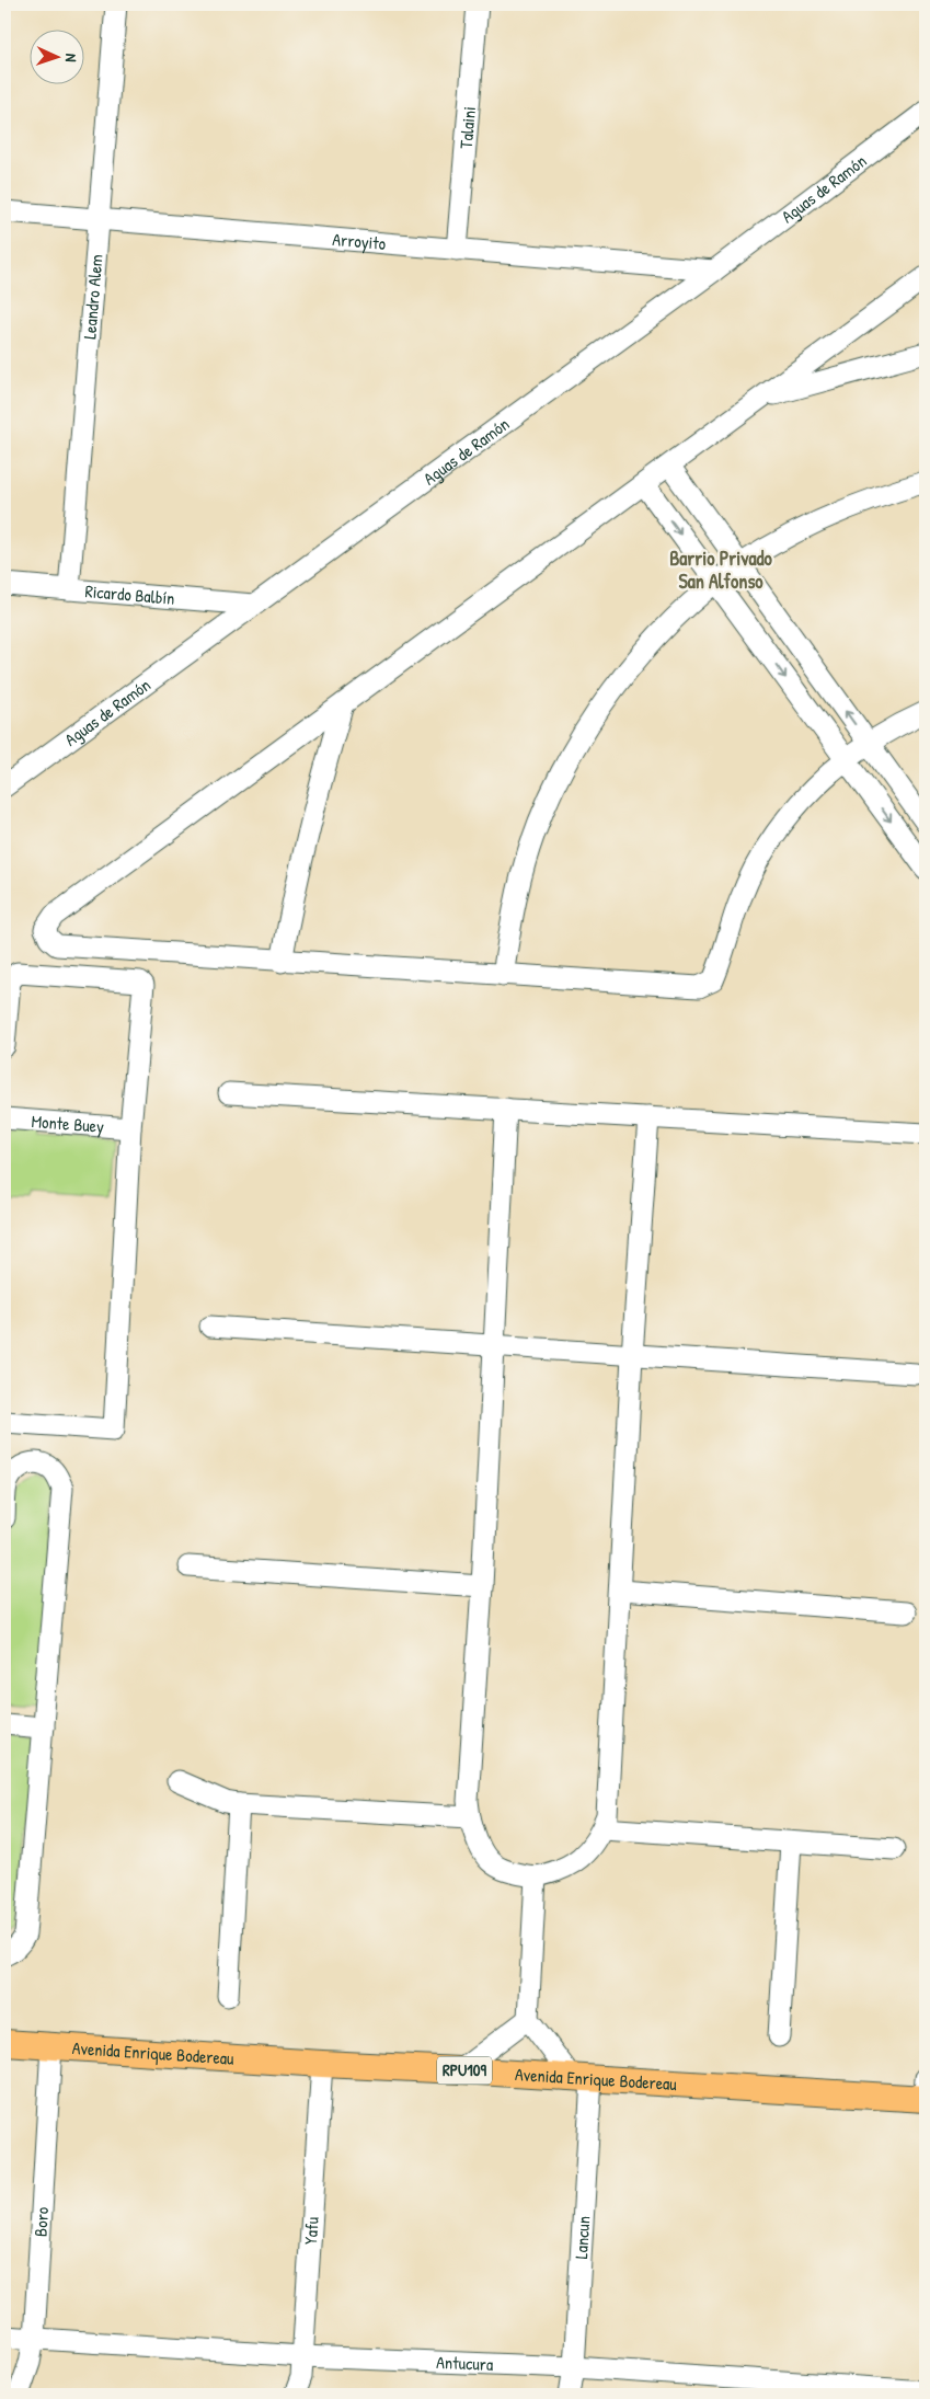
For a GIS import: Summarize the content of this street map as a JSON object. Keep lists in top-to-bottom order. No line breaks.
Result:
{"streets":{"main road":["Avenida Enrique Bodereau","RPU109"],"street":["Talaini","Aguas de Ramón","Arroyito","Leandro Alem","Ricardo Balbín","Monte Buey","Boro","Yafu","Lancun","Antucura"]},"crossings":[["Talaini","Arroyito"],["Aguas de Ramón","Arroyito"],["Aguas de Ramón","Ricardo Balbín"],["Arroyito","Leandro Alem"],["Leandro Alem","Ricardo Balbín"],["Avenida Enrique Bodereau","Boro"],["Avenida Enrique Bodereau","Yafu"],["Avenida Enrique Bodereau","Lancun"],["Boro","Antucura"],["Yafu","Antucura"],["Lancun","Antucura"]],"districts":["Barrio Privado San Alfonso"],"north":"right"}
